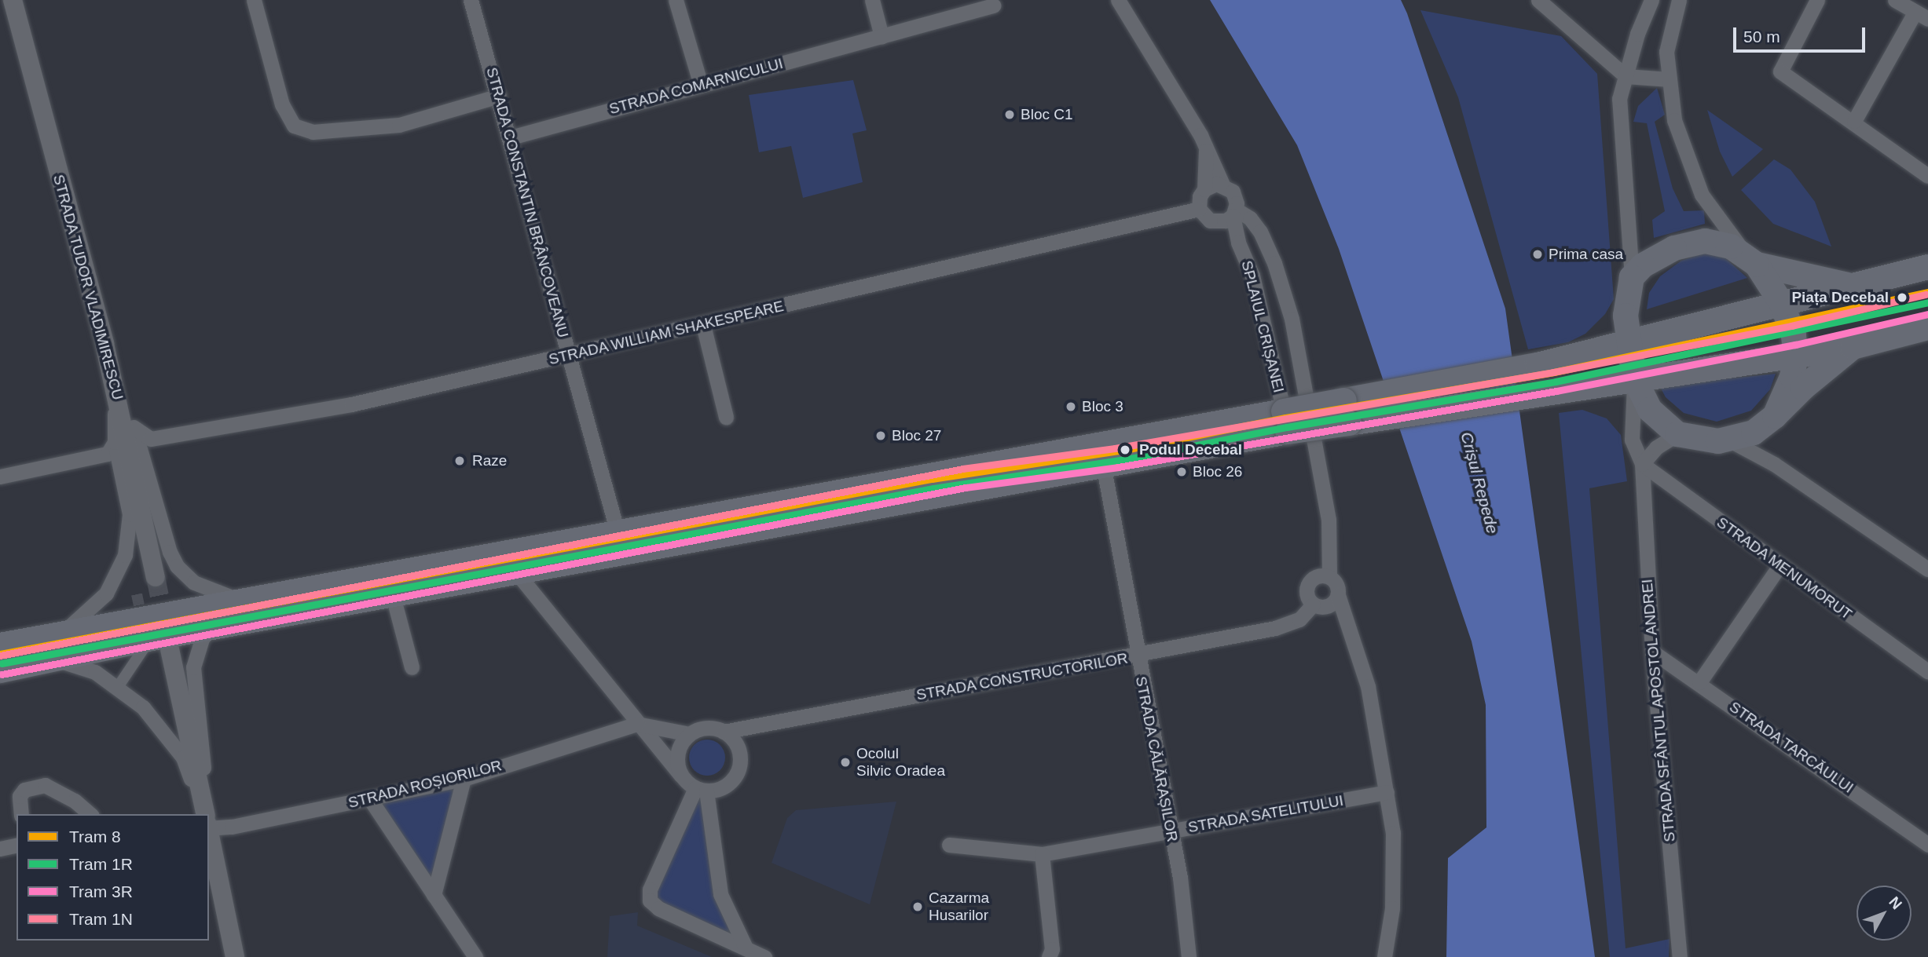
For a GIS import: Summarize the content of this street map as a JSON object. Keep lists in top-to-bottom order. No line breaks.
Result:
{"streets":{"street":["STRADA COMARNICULUI","STRADA CONSTANTIN BRÂNCOVEANU","STRADA TUDOR VLADIMIRESCU","SPLAIUL CRIȘANEI","STRADA WILLIAM SHAKESPEARE","STRADA MENUMORUT","STRADA CONSTRUCTORILOR","STRADA SFÂNTUL APOSTOL ANDREI","STRADA TARCĂULUI","STRADA CĂLĂRAȘILOR","STRADA ROȘIORILOR","STRADA SATELITULUI"]},"crossings":[["STRADA COMARNICULUI","STRADA CONSTANTIN BRÂNCOVEANU"],["STRADA CONSTANTIN BRÂNCOVEANU","STRADA WILLIAM SHAKESPEARE"],["SPLAIUL CRIȘANEI","STRADA WILLIAM SHAKESPEARE"],["STRADA MENUMORUT","STRADA SFÂNTUL APOSTOL ANDREI"],["STRADA CONSTRUCTORILOR","STRADA CĂLĂRAȘILOR"],["STRADA SFÂNTUL APOSTOL ANDREI","STRADA TARCĂULUI"],["STRADA CĂLĂRAȘILOR","STRADA SATELITULUI"]],"water":["Crișul Repede"],"places":["Bloc C1","Prima casa","Piața Decebal","Bloc 3","Bloc 27","Podul Decebal","Raze","Bloc 26","Ocolul Silvic Oradea","Cazarma Husarilor"],"lines":["tram line 8","tram line 1N","tram line 1R","tram line 3R"],"legend":["Tram 8","Tram 1R","Tram 3R","Tram 1N"],"scale_bar":"50 m","north":"top right"}
